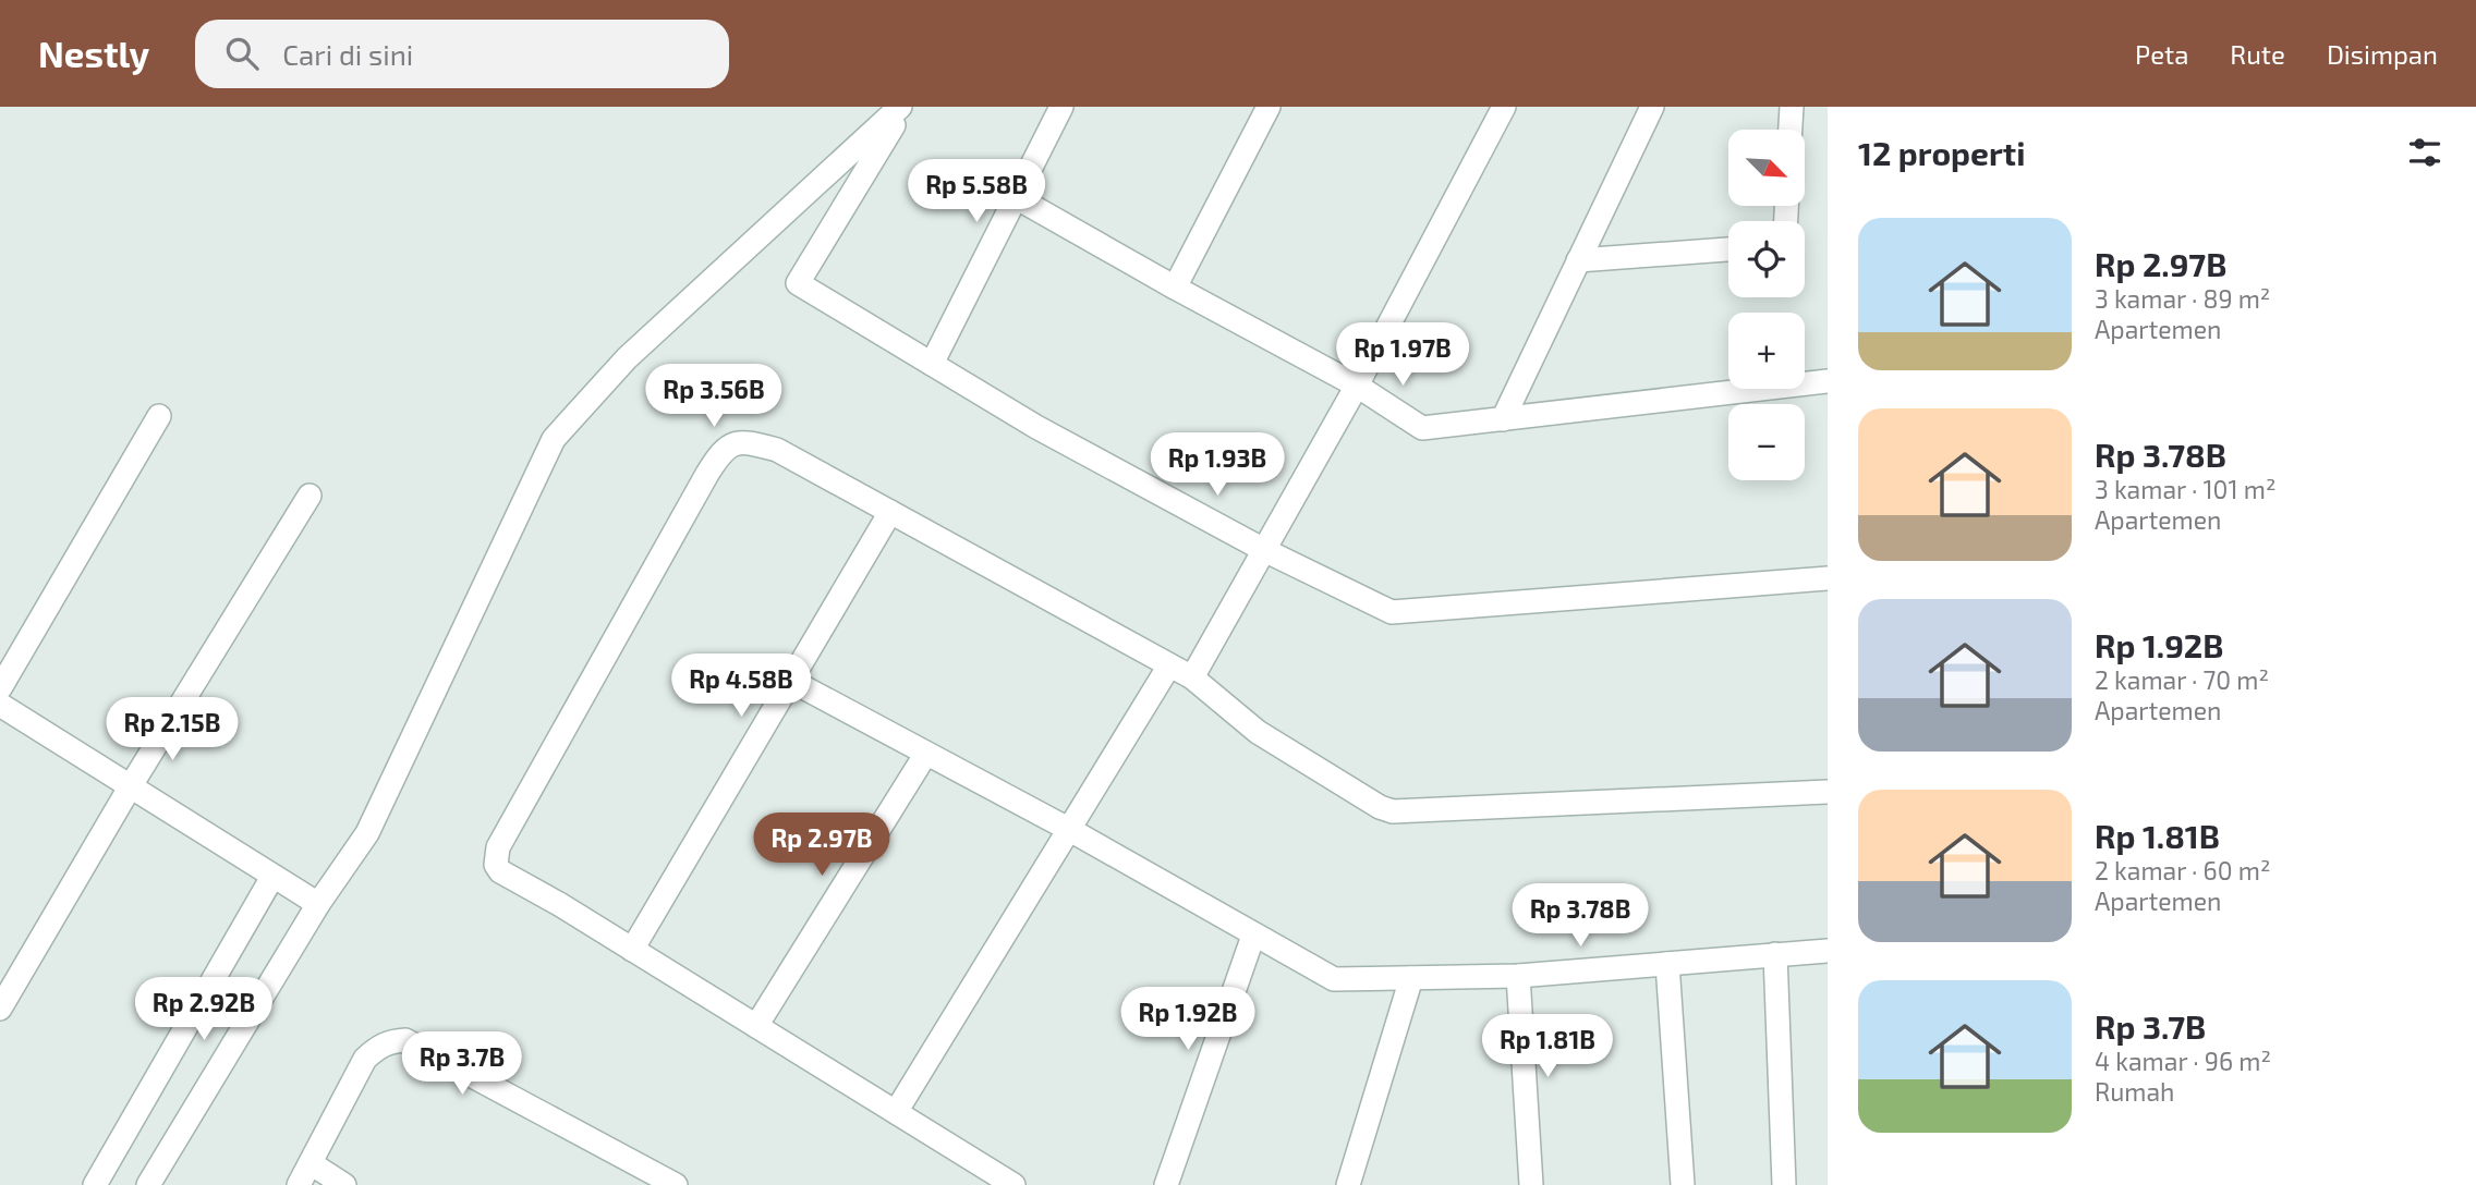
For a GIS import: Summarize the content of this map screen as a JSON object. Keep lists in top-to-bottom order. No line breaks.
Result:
{"north":"bottom right","page":{"header":"Nestly","search":"Cari di sini","nav":["Peta","Rute","Disimpan"],"heading":"12 properti","map_buttons":["+","−"],"price":["Rp 5.58B","Rp 1.97B","Rp 3.56B","Rp 1.93B","Rp 4.58B","Rp 2.15B","Rp 2.97B","Rp 3.78B","Rp 2.92B","Rp 1.92B","Rp 1.81B","Rp 3.7B"],"list":[{"name":"Rp 2.97B","note":"3 kamar · 89 m² · Apartemen"},{"name":"Rp 3.78B","note":"3 kamar · 101 m² · Apartemen"},{"name":"Rp 1.92B","note":"2 kamar · 70 m² · Apartemen"},{"name":"Rp 1.81B","note":"2 kamar · 60 m² · Apartemen"},{"name":"Rp 3.7B","note":"4 kamar · 96 m² · Rumah"}]}}
